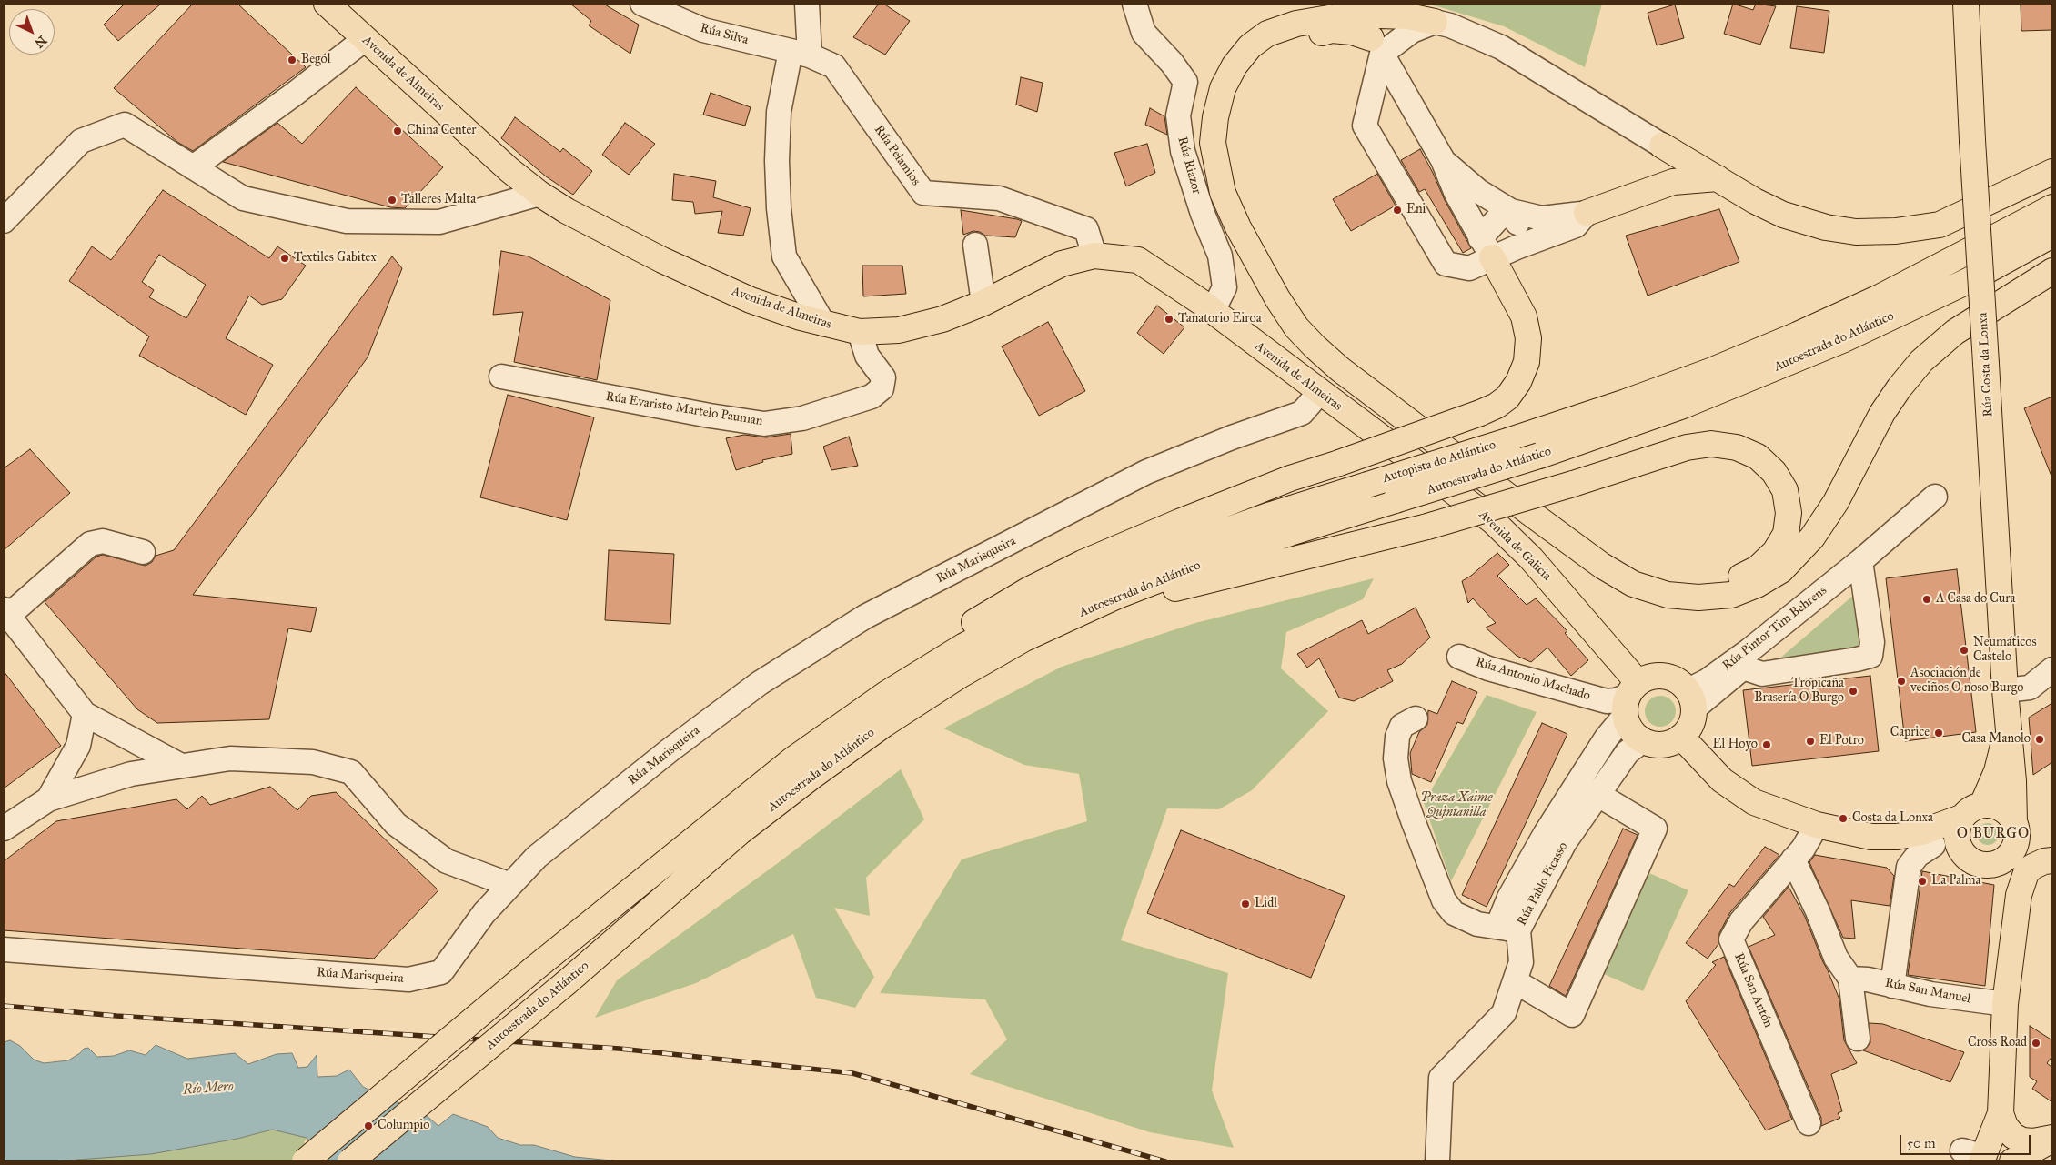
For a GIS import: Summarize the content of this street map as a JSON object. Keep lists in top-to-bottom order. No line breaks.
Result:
{"streets":{"main road":["Avenida de Almeiras","Autoestrada do Atlántico","Rúa Costa da Lonxa","Autopista do Atlántico","Avenida de Galicia"],"street":["Rúa Silva","Rúa Pelamios","Rúa Riazor","Rúa Evaristo Martelo Pauman","Rúa Marisqueira","Rúa Pintor Tim Behrens","Rúa Antonio Machado","Rúa Pablo Picasso","Rúa San Antón","Rúa San Manuel"]},"crossings":[["Rúa Silva","Rúa Pelamios"],["Avenida de Almeiras","Rúa Pelamios"],["Avenida de Almeiras","Rúa Riazor"],["Avenida de Almeiras","Rúa Evaristo Martelo Pauman"],["Avenida de Almeiras","Avenida de Galicia"],["Avenida de Almeiras","Rúa Marisqueira"],["Autoestrada do Atlántico","Autopista do Atlántico"],["Avenida de Galicia","Rúa Pintor Tim Behrens"],["Avenida de Galicia","Rúa Antonio Machado"],["Avenida de Galicia","Rúa Pablo Picasso"],["Rúa Pintor Tim Behrens","Rúa Antonio Machado"],["Rúa Pintor Tim Behrens","Rúa Pablo Picasso"],["Rúa Antonio Machado","Rúa Pablo Picasso"]],"districts":["O BURGO"],"water":["Río Mero"],"parks":["Praza Xaime Quintanilla"],"places":["Begol","China Center","Talleres Malta","Eni","Textiles Gabitex","Tanatorio Eiroa","A Casa do Cura","Neumáticos Castelo","Asociación de veciños O noso Burgo","Tropicaña Brasería O Burgo","Caprice","Casa Manolo","El Potro","El Hoyo","Costa da Lonxa","La Palma","Lidl","Cross Road","Columpio"],"scale_bar":"50 m","north":"bottom right"}
